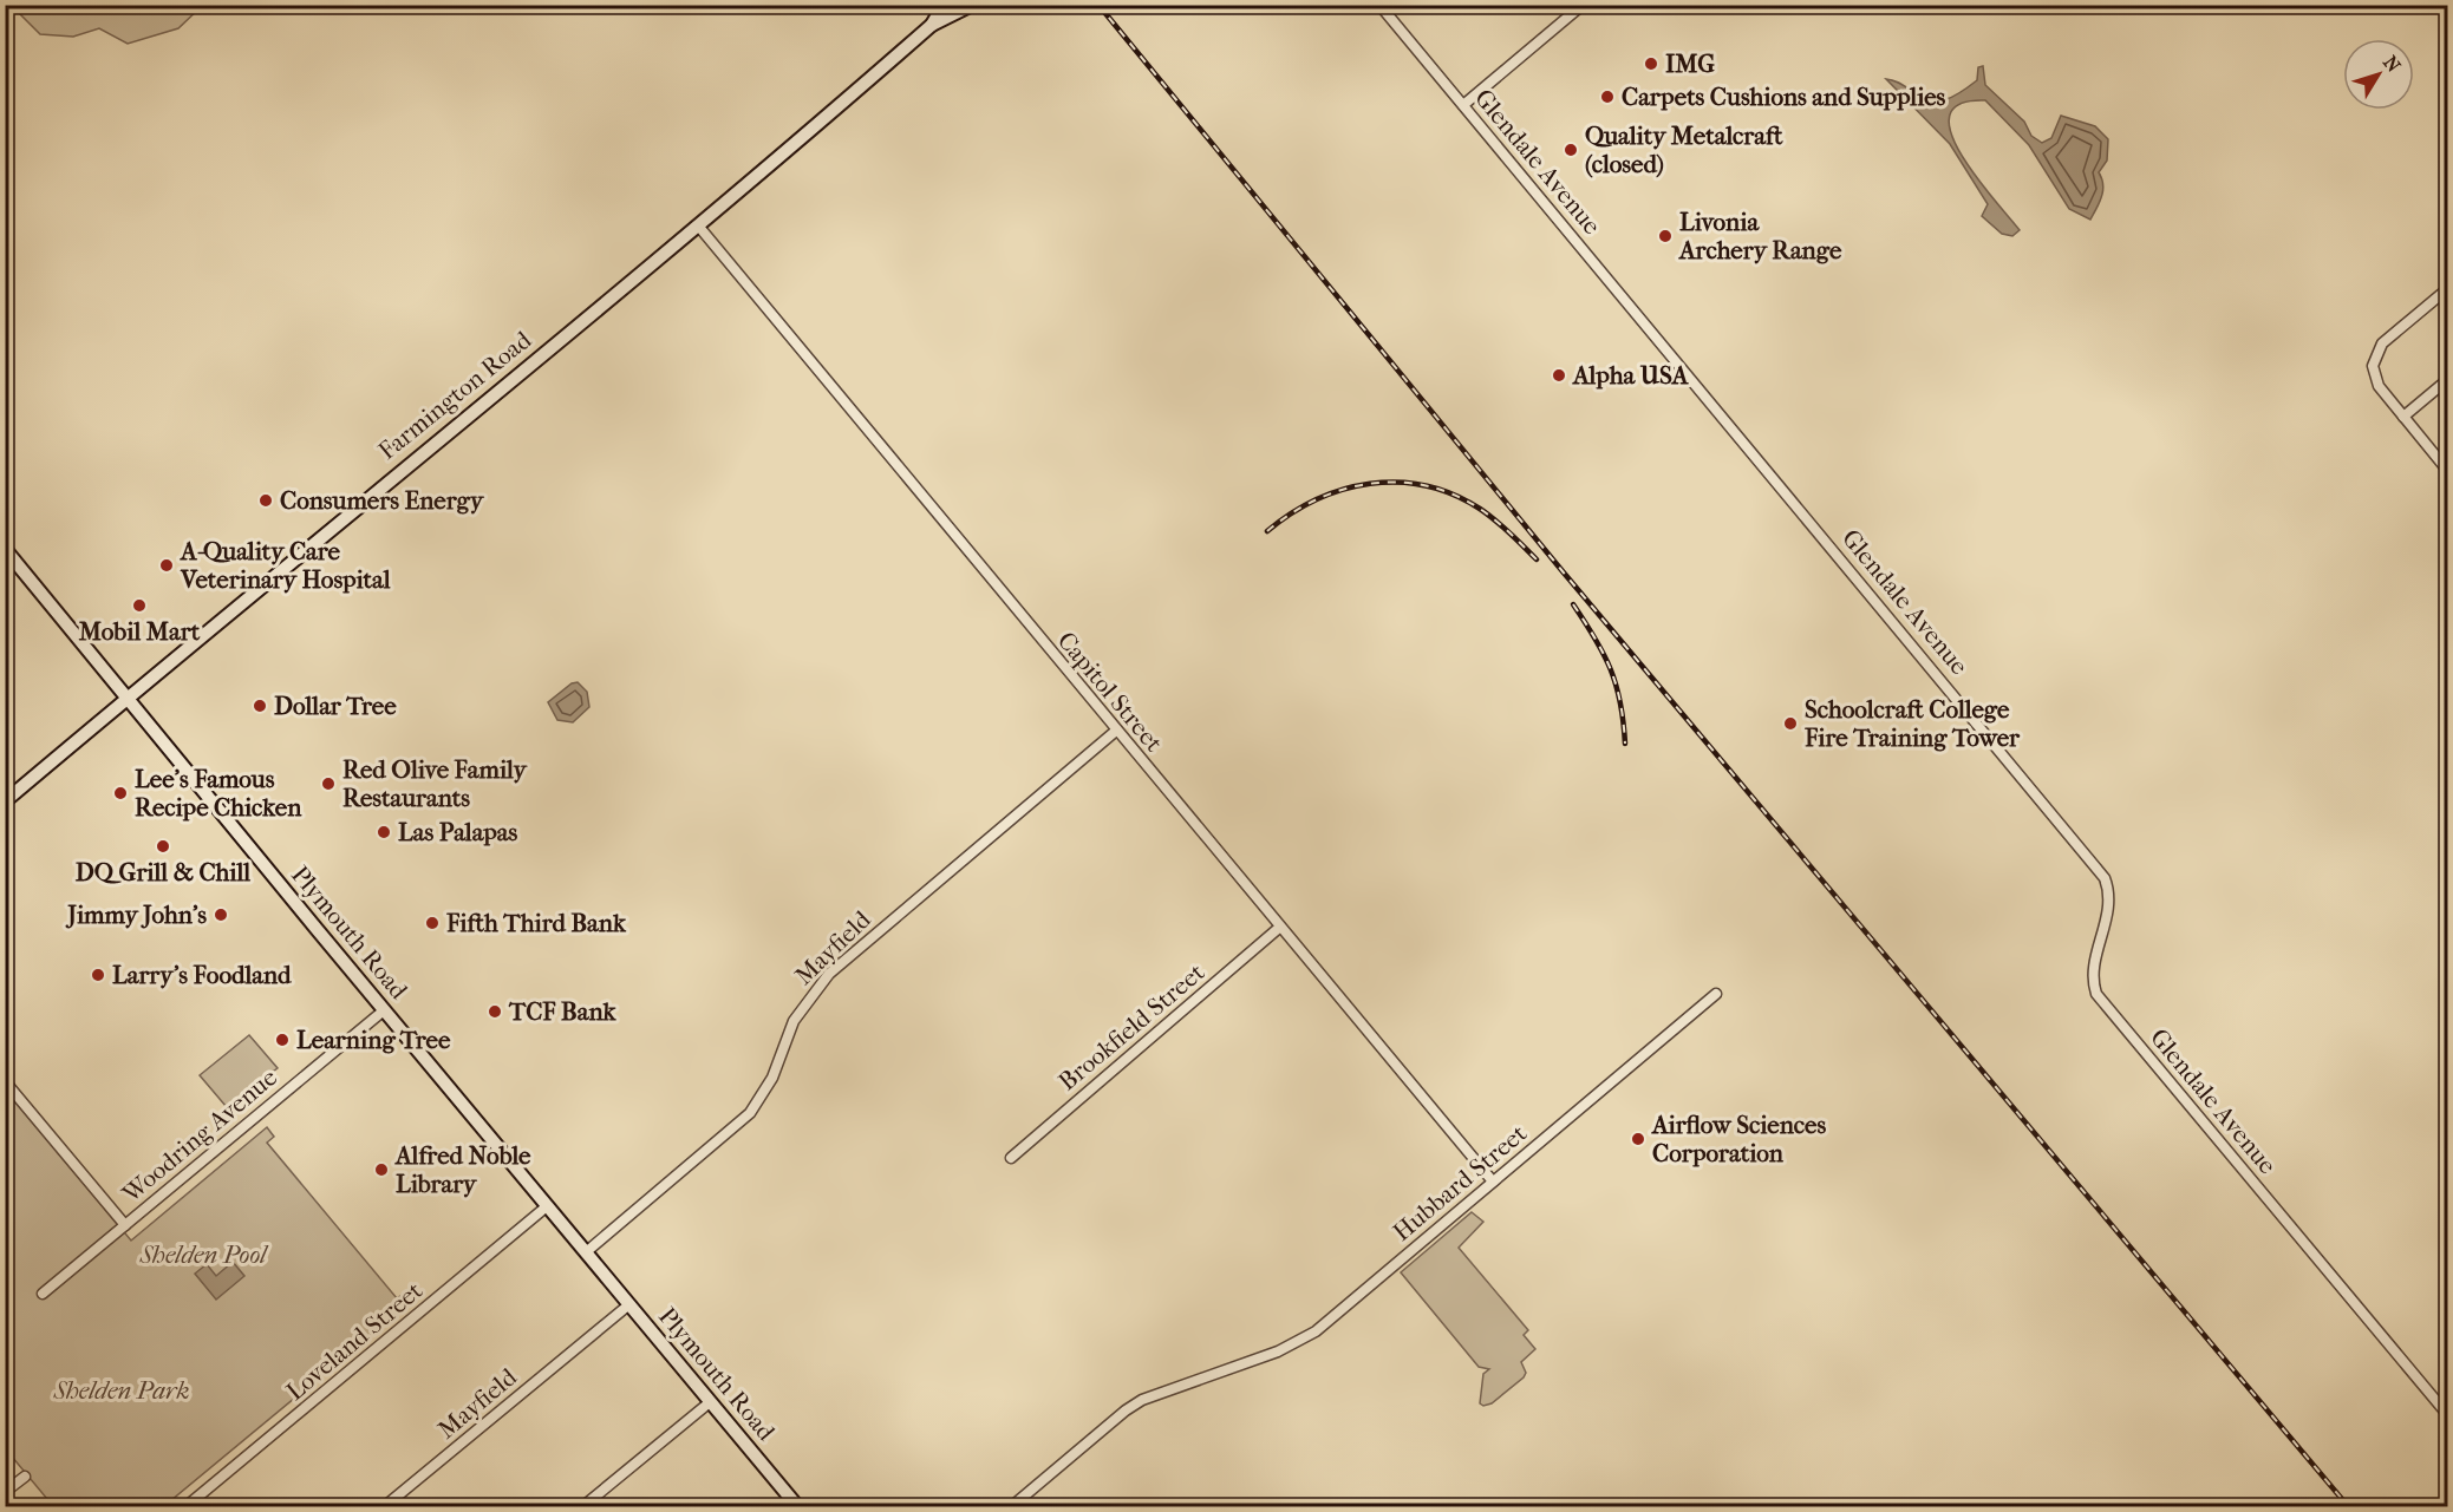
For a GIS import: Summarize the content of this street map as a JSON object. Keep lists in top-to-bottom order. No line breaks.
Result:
{"streets":{"main road":["Farmington Road","Plymouth Road"],"street":["Glendale Avenue","Capitol Street","Mayfield","Brookfield Street","Woodring Avenue","Hubbard Street","Loveland Street"]},"crossings":[["Farmington Road","Capitol Street"],["Farmington Road","Plymouth Road"],["Capitol Street","Mayfield"],["Capitol Street","Brookfield Street"],["Capitol Street","Hubbard Street"],["Plymouth Road","Mayfield"],["Plymouth Road","Woodring Avenue"],["Plymouth Road","Loveland Street"]],"parks":["Shelden Pool","Shelden Park"],"places":["IMG","Carpets Cushions and Supplies","Quality Metalcraft (closed)","Livonia Archery Range","Alpha USA","Consumers Energy","A-Quality Care Veterinary Hospital","Mobil Mart","Dollar Tree","Schoolcraft College Fire Training Tower","Red Olive Family Restaurants","Lee's Famous Recipe Chicken","Las Palapas","DQ Grill & Chill","Jimmy John's","Fifth Third Bank","Larry's Foodland","TCF Bank","Learning Tree","Airflow Sciences Corporation","Alfred Noble Library"],"north":"top right"}
